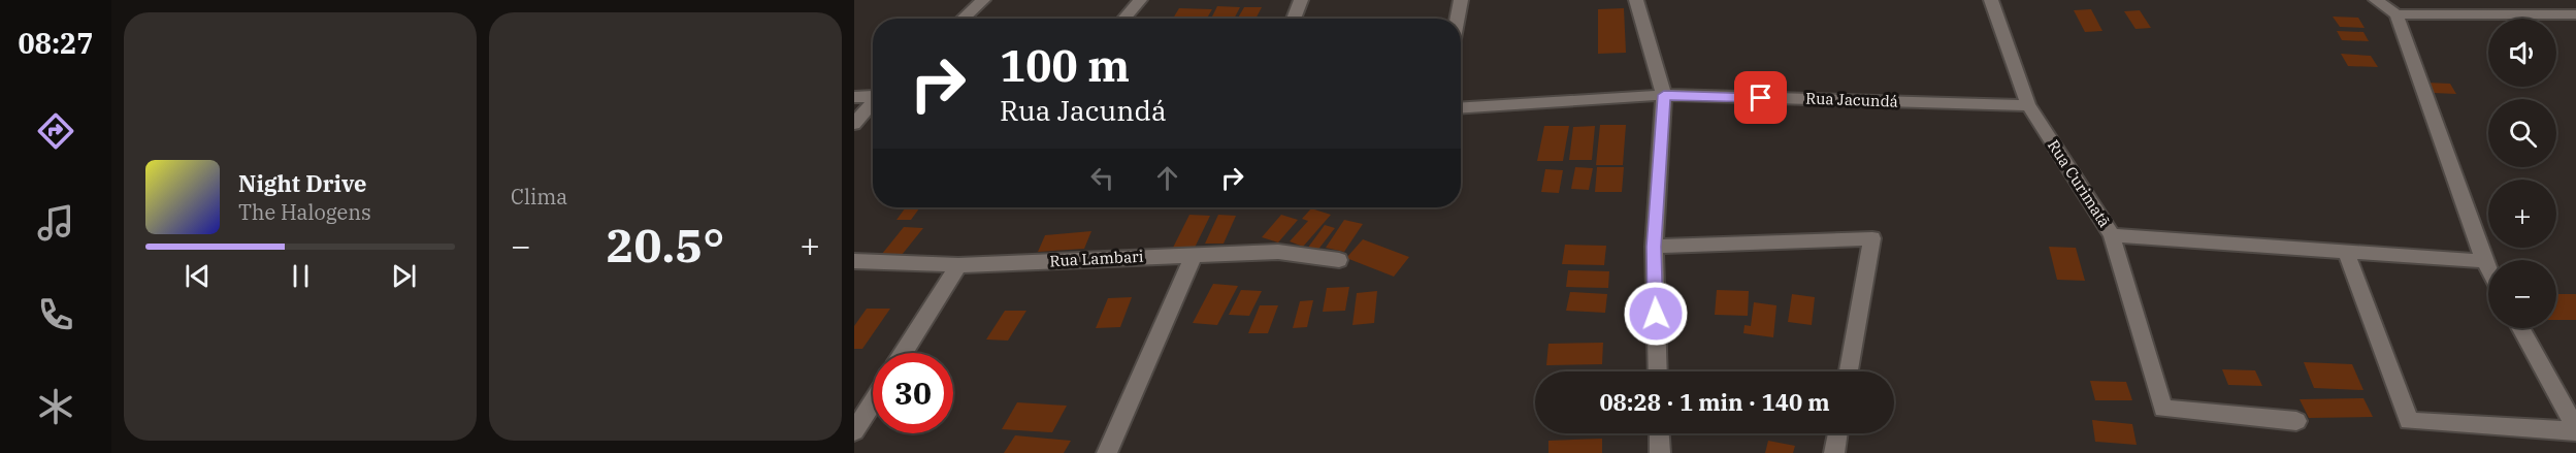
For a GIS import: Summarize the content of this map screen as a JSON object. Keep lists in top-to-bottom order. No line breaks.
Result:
{"streets":{"street":["Rua Jacundá","Rua Curimatã","Rua Lambari"]},"crossings":[["Rua Jacundá","Rua Curimatã"]],"page":{"tabs":"08:27","tile":"Clima","map_buttons":["+","−"],"turn":["100 m","Rua Jacundá"],"song":["Night Drive","The Halogens"],"heat":["−","20.5°","+"],"limit":"30","trip":"08:28 · 1 min · 140 m"}}
